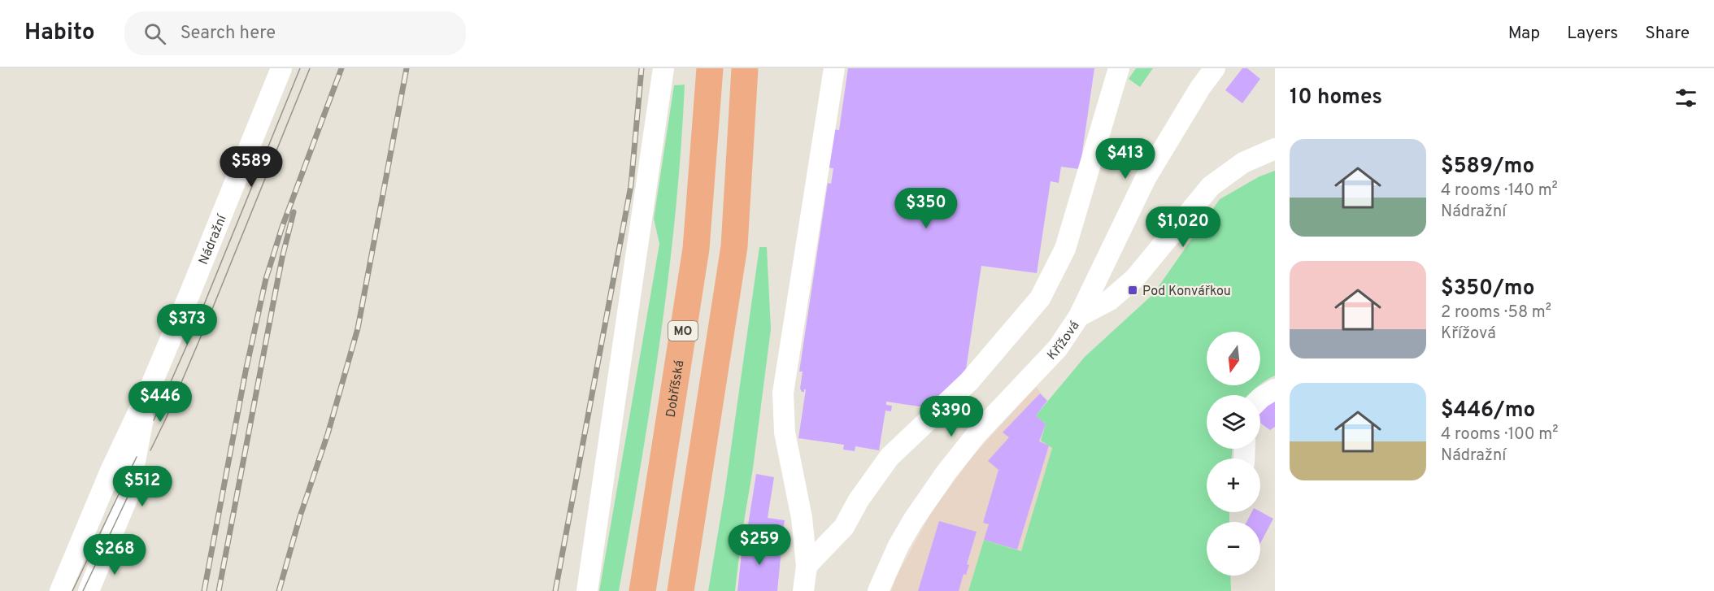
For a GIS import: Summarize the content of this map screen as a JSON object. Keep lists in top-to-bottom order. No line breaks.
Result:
{"streets":{"highway":["MO","Dobříšská"],"street":["Nádražní","Křížová"]},"places":{"transit":["Pod Konvářkou"]},"north":"bottom","page":{"header":"Habito","search":"Search here","nav":["Map","Layers","Share"],"heading":"10 homes","list":[{"name":"$589/mo","note":"4 rooms · 140 m² · Nádražní"},{"name":"$350/mo","note":"2 rooms · 58 m² · Křížová"},{"name":"$446/mo","note":"4 rooms · 100 m² · Nádražní"}],"price":["$413","$589","$350","$1,020","$373","$446","$390","$512","$259","$268"],"map_buttons":["+","−"]}}
